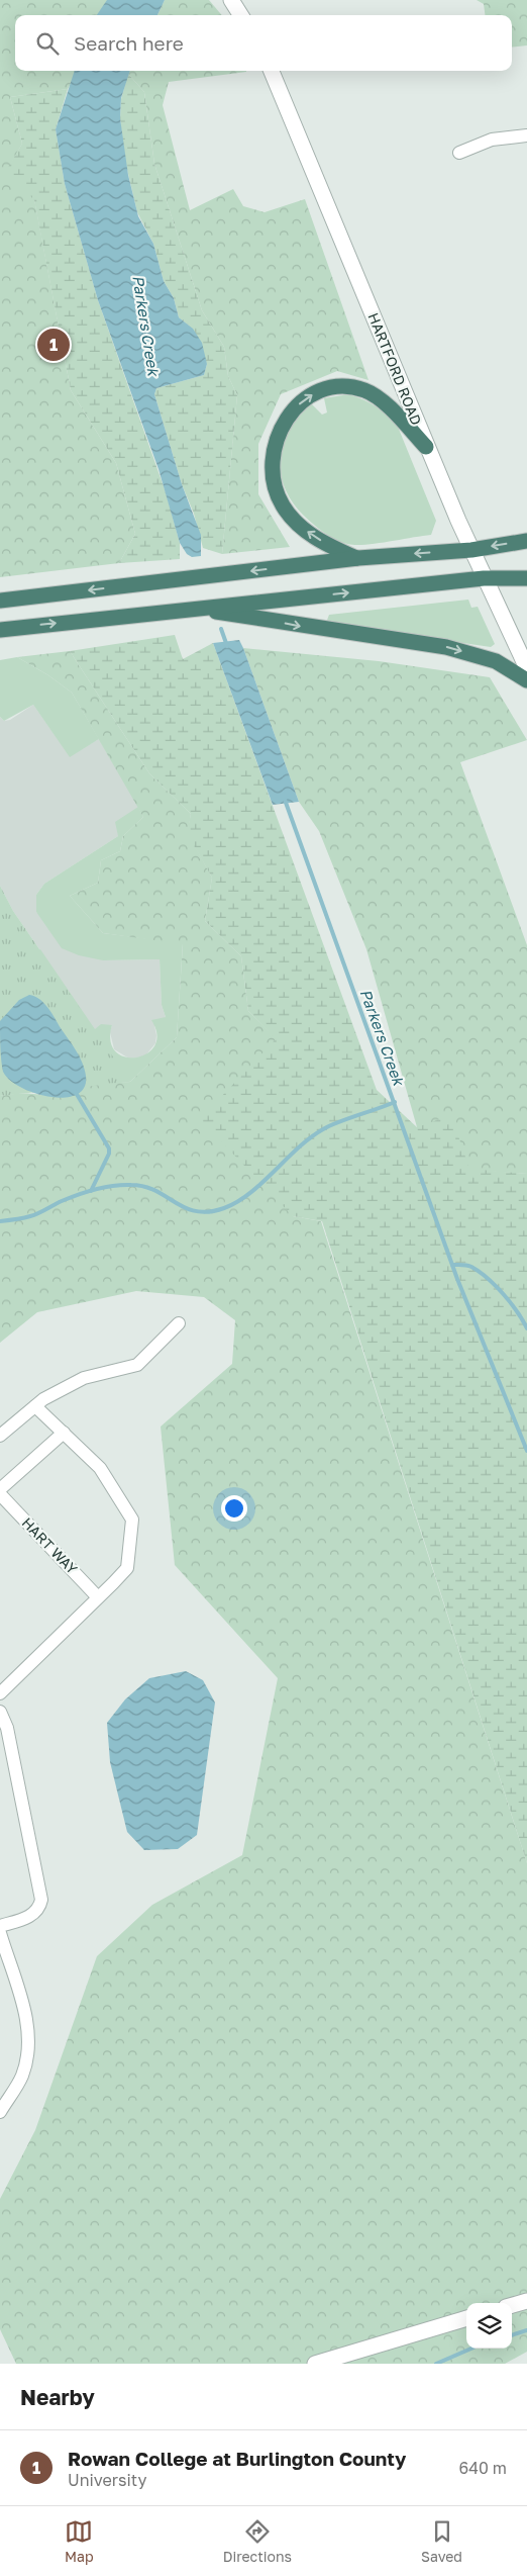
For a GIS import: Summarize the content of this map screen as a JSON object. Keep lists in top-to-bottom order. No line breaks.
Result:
{"streets":{"street":["HARTFORD ROAD","HART WAY"]},"water":["Parkers Creek"],"page":{"search":"Search here","pins":"1","heading":"Nearby","list":[{"mark":"1","name":"Rowan College at Burlington County","note":"University","value":"640 m"}],"nav":["Map","Directions","Saved"]}}
